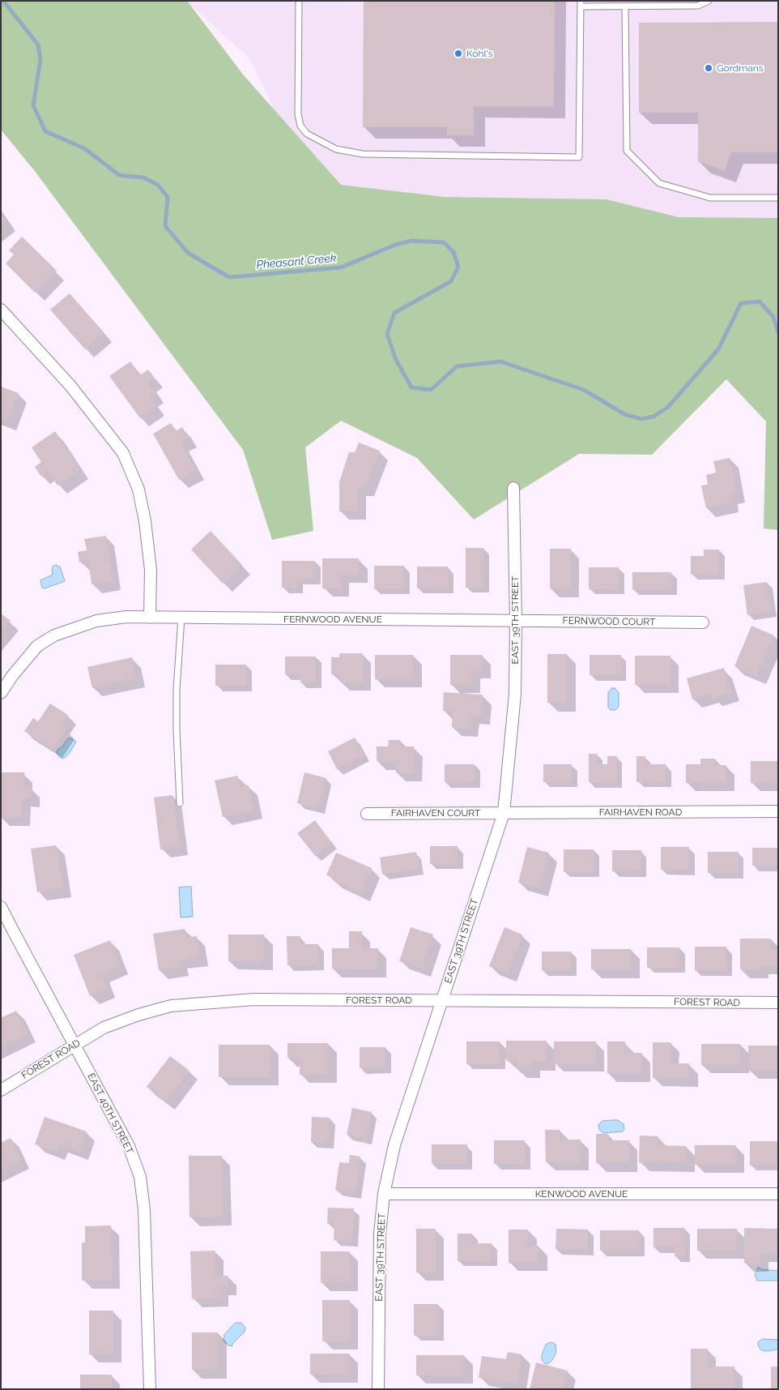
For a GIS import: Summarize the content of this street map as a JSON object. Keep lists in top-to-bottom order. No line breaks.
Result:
{"streets":{"street":["FERNWOOD AVENUE","EAST 39TH STREET","FERNWOOD COURT","FAIRHAVEN ROAD","FAIRHAVEN COURT","FOREST ROAD","EAST 40TH STREET","KENWOOD AVENUE"]},"crossings":[["FERNWOOD AVENUE","EAST 39TH STREET"],["FERNWOOD AVENUE","FERNWOOD COURT"],["EAST 39TH STREET","FERNWOOD COURT"],["EAST 39TH STREET","FAIRHAVEN ROAD"],["EAST 39TH STREET","FAIRHAVEN COURT"],["EAST 39TH STREET","FOREST ROAD"],["EAST 39TH STREET","KENWOOD AVENUE"],["FAIRHAVEN ROAD","FAIRHAVEN COURT"],["FOREST ROAD","EAST 40TH STREET"]],"water":["Pheasant Creek"],"places":["Kohl's","Gordmans"]}
